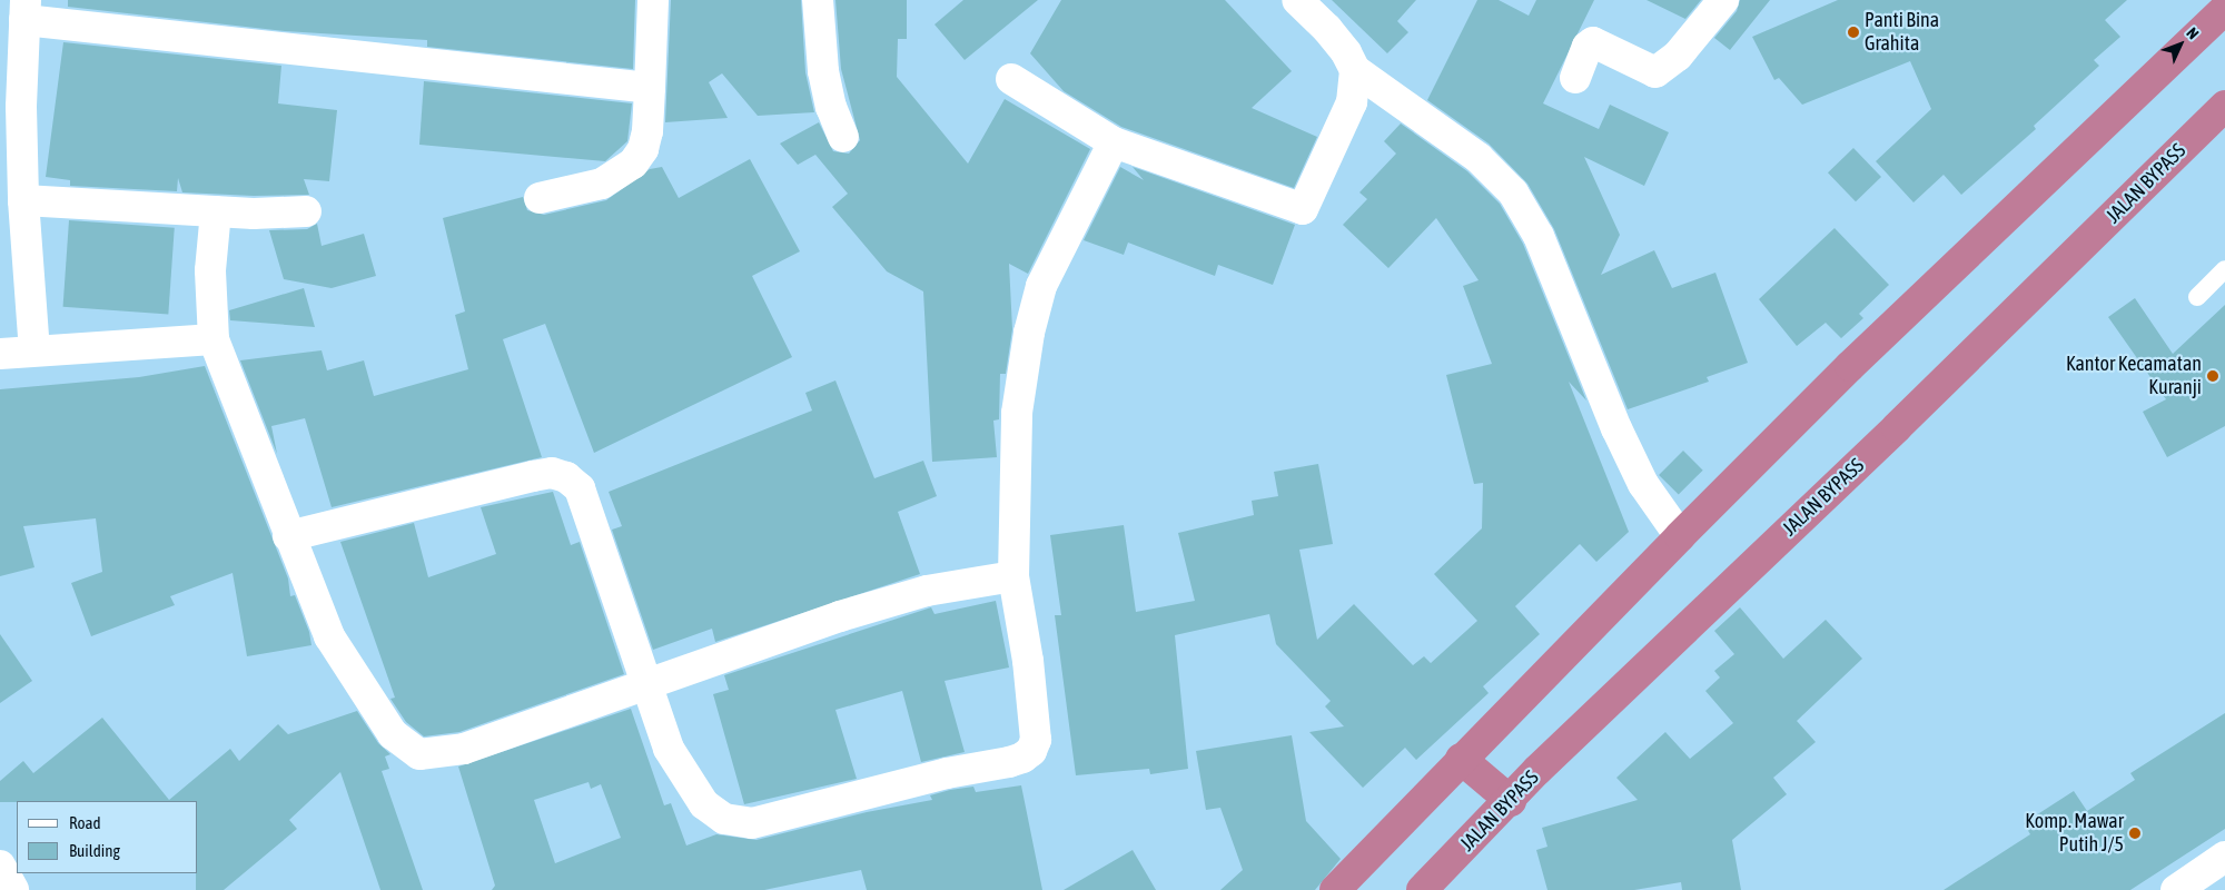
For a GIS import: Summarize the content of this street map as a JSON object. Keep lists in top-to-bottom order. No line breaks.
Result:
{"streets":{"highway":["JALAN BYPASS"]},"places":["Panti Bina Grahita","Kantor Kecamatan Kuranji","Komp. Mawar Putih J/5"],"legend":["Road","Building"],"north":"top right"}
